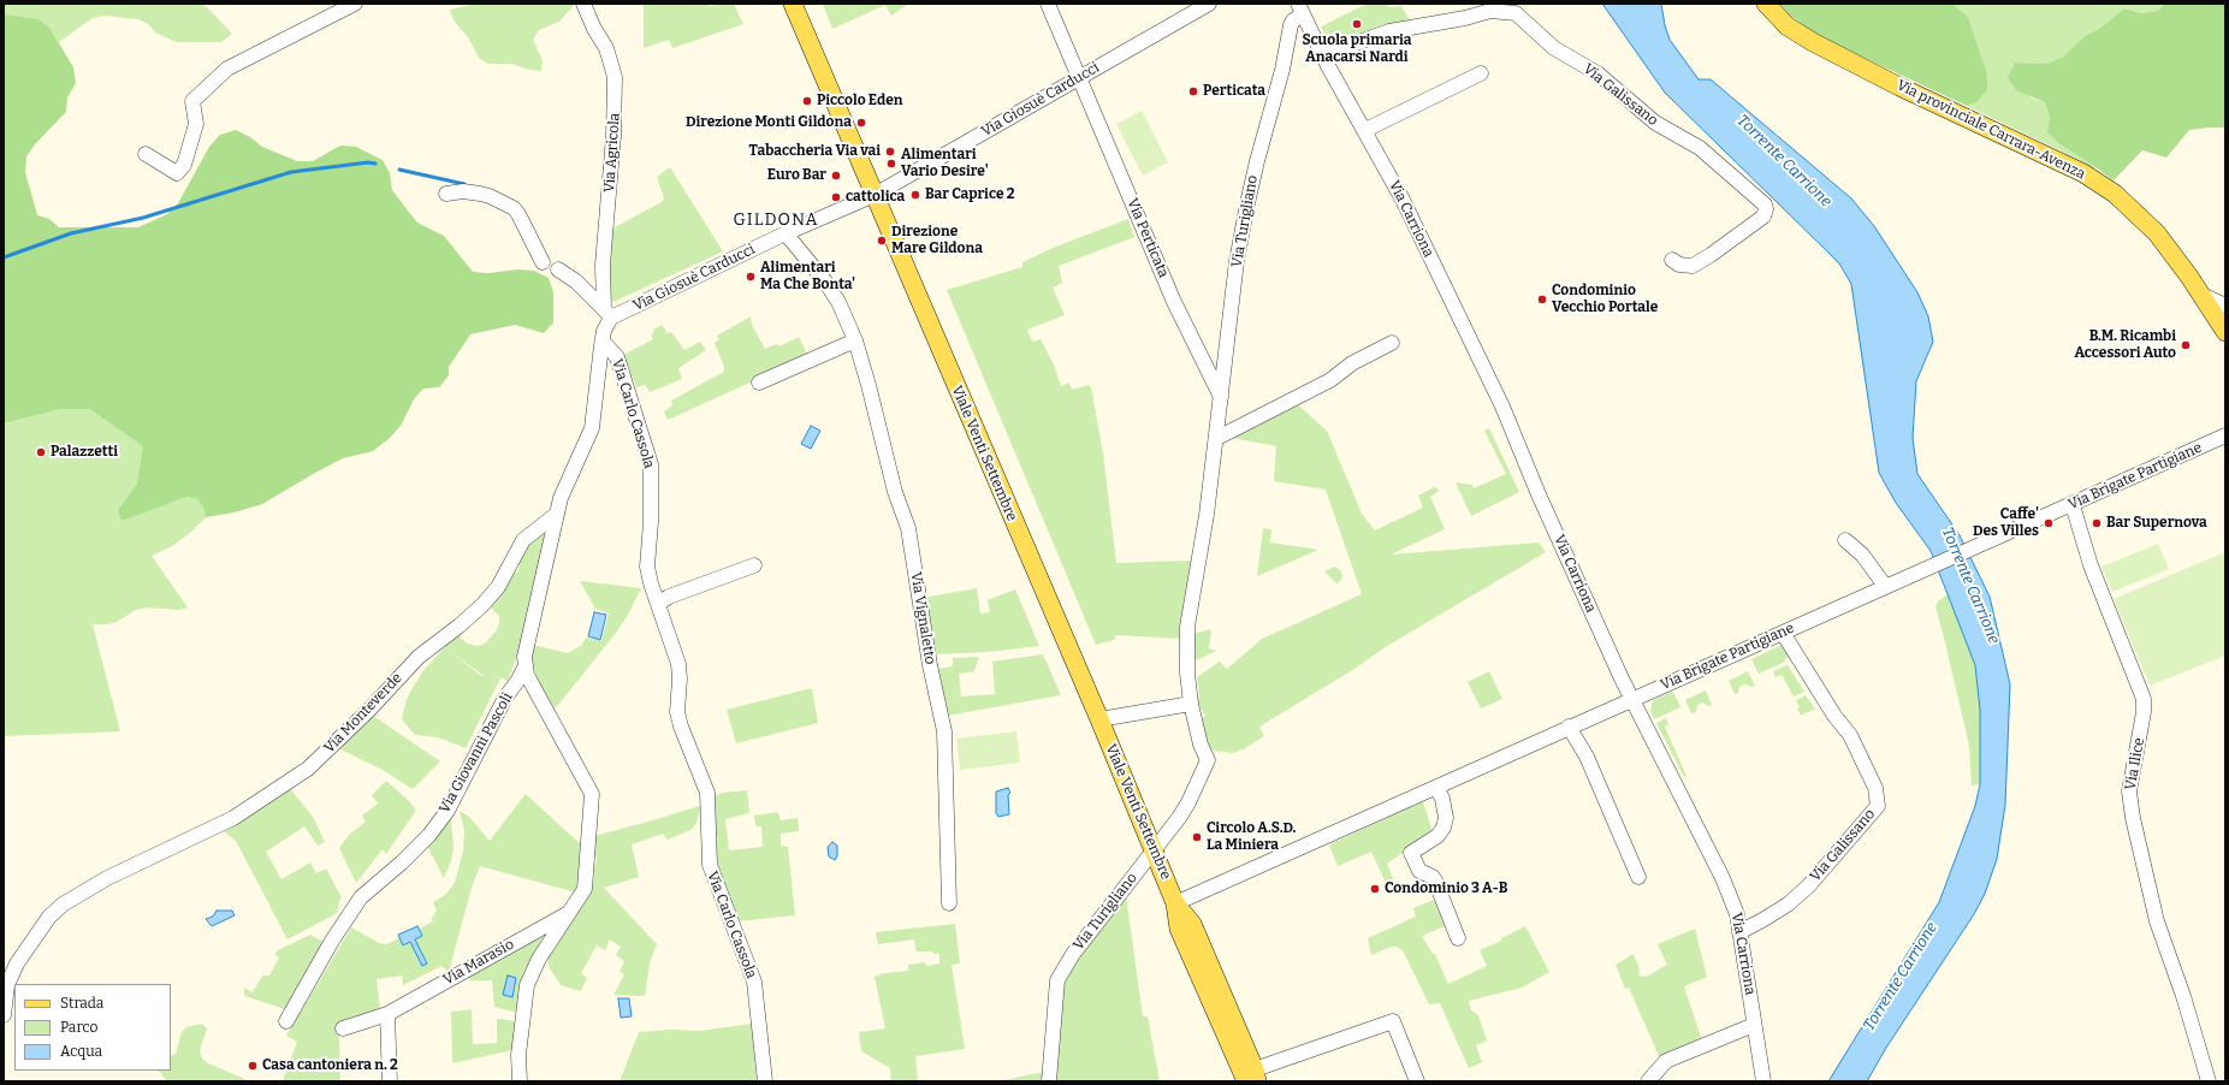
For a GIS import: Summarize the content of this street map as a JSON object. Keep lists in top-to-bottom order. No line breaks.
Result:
{"streets":{"main road":["Via provinciale Carrara-Avenza","Viale Venti Settembre"],"street":["Via Galissano","Via Giosuè Carducci","Via Agricola","Via Carriona","Via Turigliano","Via Perticata","Via Carlo Cassola","Via Brigate Partigiane","Via Vignaletto","Via Monteverde","Via Giovanni Pascoli","Via Ilice","Via Marasio"]},"crossings":[["Via Galissano","Via Carriona"],["Via Galissano","Via Brigate Partigiane"],["Via Giosuè Carducci","Via Agricola"],["Via Giosuè Carducci","Via Perticata"],["Via Giosuè Carducci","Viale Venti Settembre"],["Via Giosuè Carducci","Via Vignaletto"],["Via Carriona","Via Turigliano"],["Via Carriona","Via Brigate Partigiane"],["Via Turigliano","Via Perticata"],["Via Turigliano","Viale Venti Settembre"],["Viale Venti Settembre","Via Brigate Partigiane"],["Via Brigate Partigiane","Via Ilice"],["Via Monteverde","Via Giovanni Pascoli"],["Via Giovanni Pascoli","Via Marasio"]],"districts":["GILDONA"],"water":["Torrente Carrione"],"places":["Scuola primaria Anacarsi Nardi","Perticata","Piccolo Eden","Direzione Monti Gildona","Tabaccheria Via vai","Alimentari Vario Desire'","Euro Bar","Bar Caprice 2","cattolica","Direzione Mare Gildona","Alimentari Ma Che Bonta'","Condominio Vecchio Portale","B.M. Ricambi Accessori Auto","Palazzetti","Caffe' Des Villes","Bar Supernova","Circolo A.S.D. La Miniera","Condominio 3 A-B","Casa cantoniera n. 2"],"legend":["Strada","Parco","Acqua"]}
